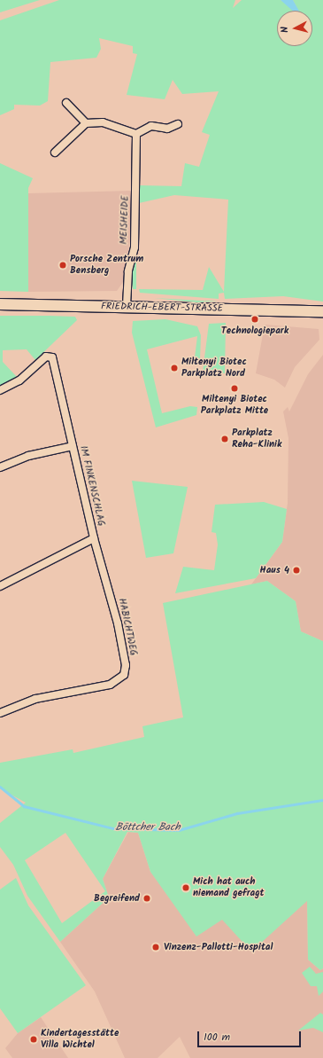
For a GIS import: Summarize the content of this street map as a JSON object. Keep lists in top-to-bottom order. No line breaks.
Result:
{"streets":{"main road":["FRIEDRICH-EBERT-STRASSE"],"street":["MEISHEIDE","IM FINKENSCHLAG","HABICHTWEG"]},"crossings":[["MEISHEIDE","FRIEDRICH-EBERT-STRASSE"],["IM FINKENSCHLAG","HABICHTWEG"]],"water":["Böttcher Bach"],"places":["Porsche Zentrum Bensberg","Technologiepark","Miltenyi Biotec Parkplatz Nord","Miltenyi Biotec Parkplatz Mitte","Parkplatz Reha-Klinik","Haus 4","Mich hat auch niemand gefragt","Begreifend","Vinzenz-Pallotti-Hospital","Kindertagesstätte Villa Wichtel"],"scale_bar":"100 m","north":"left"}
